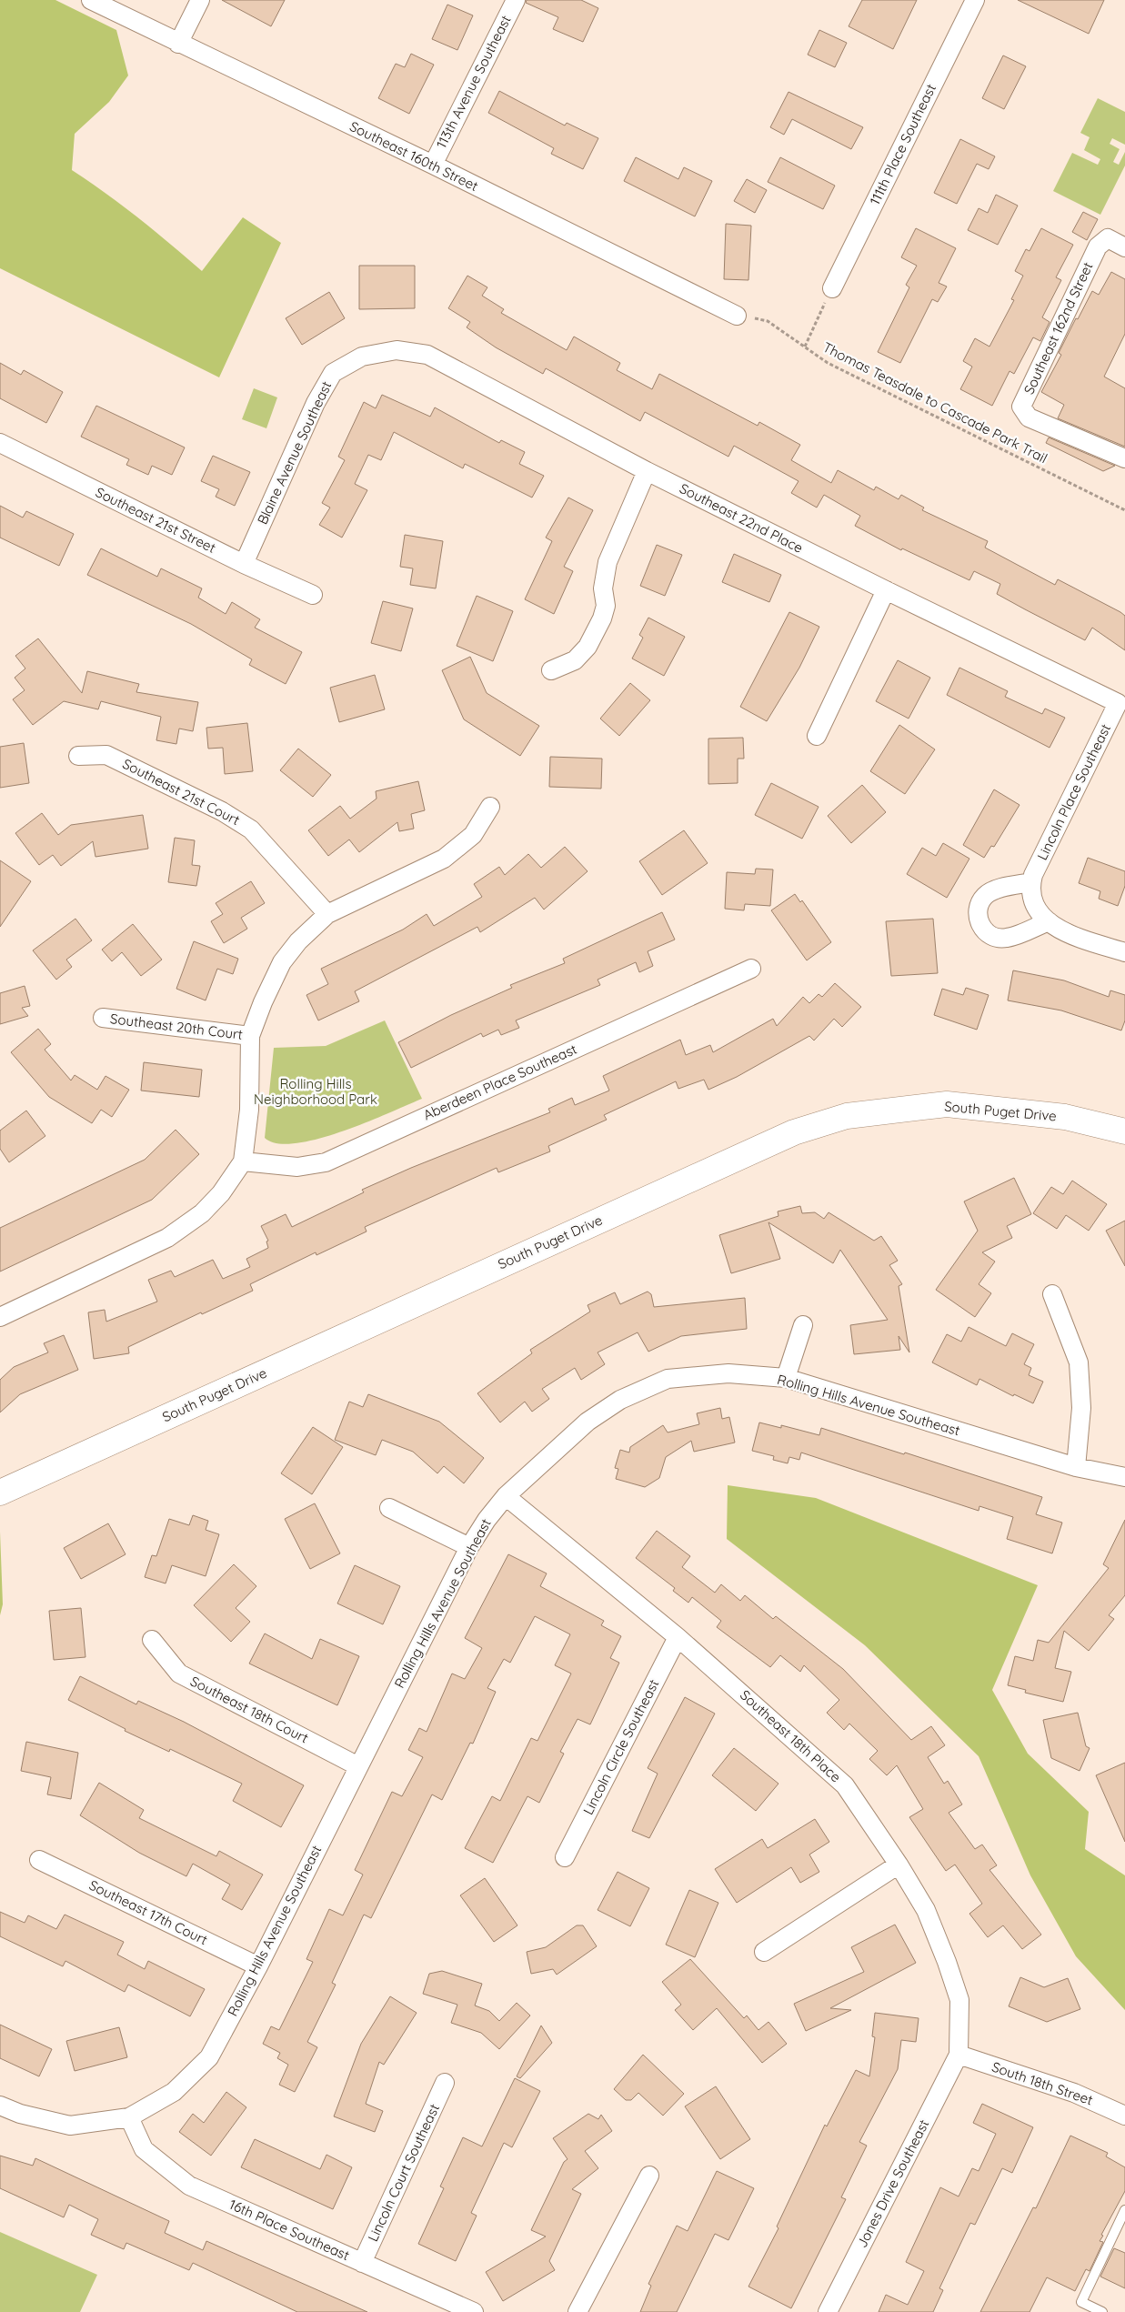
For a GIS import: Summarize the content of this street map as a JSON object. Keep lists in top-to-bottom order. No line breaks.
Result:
{"streets":{"street":["113th Avenue Southeast","111th Place Southeast","Southeast 160th Street","Southeast 162nd Street","Blaine Avenue Southeast","Southeast 22nd Place","Southeast 21st Street","Southeast 21st Court","Lincoln Place Southeast","Southeast 20th Court","Aberdeen Place Southeast","South Puget Drive","Rolling Hills Avenue Southeast","Southeast 18th Court","Southeast 18th Place","Lincoln Circle Southeast","Southeast 17th Court","South 18th Street","Lincoln Court Southeast","Jones Drive Southeast","16th Place Southeast"],"path":["Thomas Teasdale to Cascade Park Trail"]},"crossings":[["113th Avenue Southeast","Southeast 160th Street"],["Southeast 160th Street","Thomas Teasdale to Cascade Park Trail"],["Blaine Avenue Southeast","Southeast 22nd Place"],["Blaine Avenue Southeast","Southeast 21st Street"],["Southeast 22nd Place","Lincoln Place Southeast"],["Rolling Hills Avenue Southeast","Southeast 18th Court"],["Rolling Hills Avenue Southeast","Southeast 18th Place"],["Rolling Hills Avenue Southeast","Southeast 17th Court"],["Rolling Hills Avenue Southeast","16th Place Southeast"],["Southeast 18th Place","Lincoln Circle Southeast"],["Southeast 18th Place","South 18th Street"],["Southeast 18th Place","Jones Drive Southeast"],["South 18th Street","Jones Drive Southeast"],["Lincoln Court Southeast","16th Place Southeast"]],"parks":["Rolling Hills Neighborhood Park"]}
